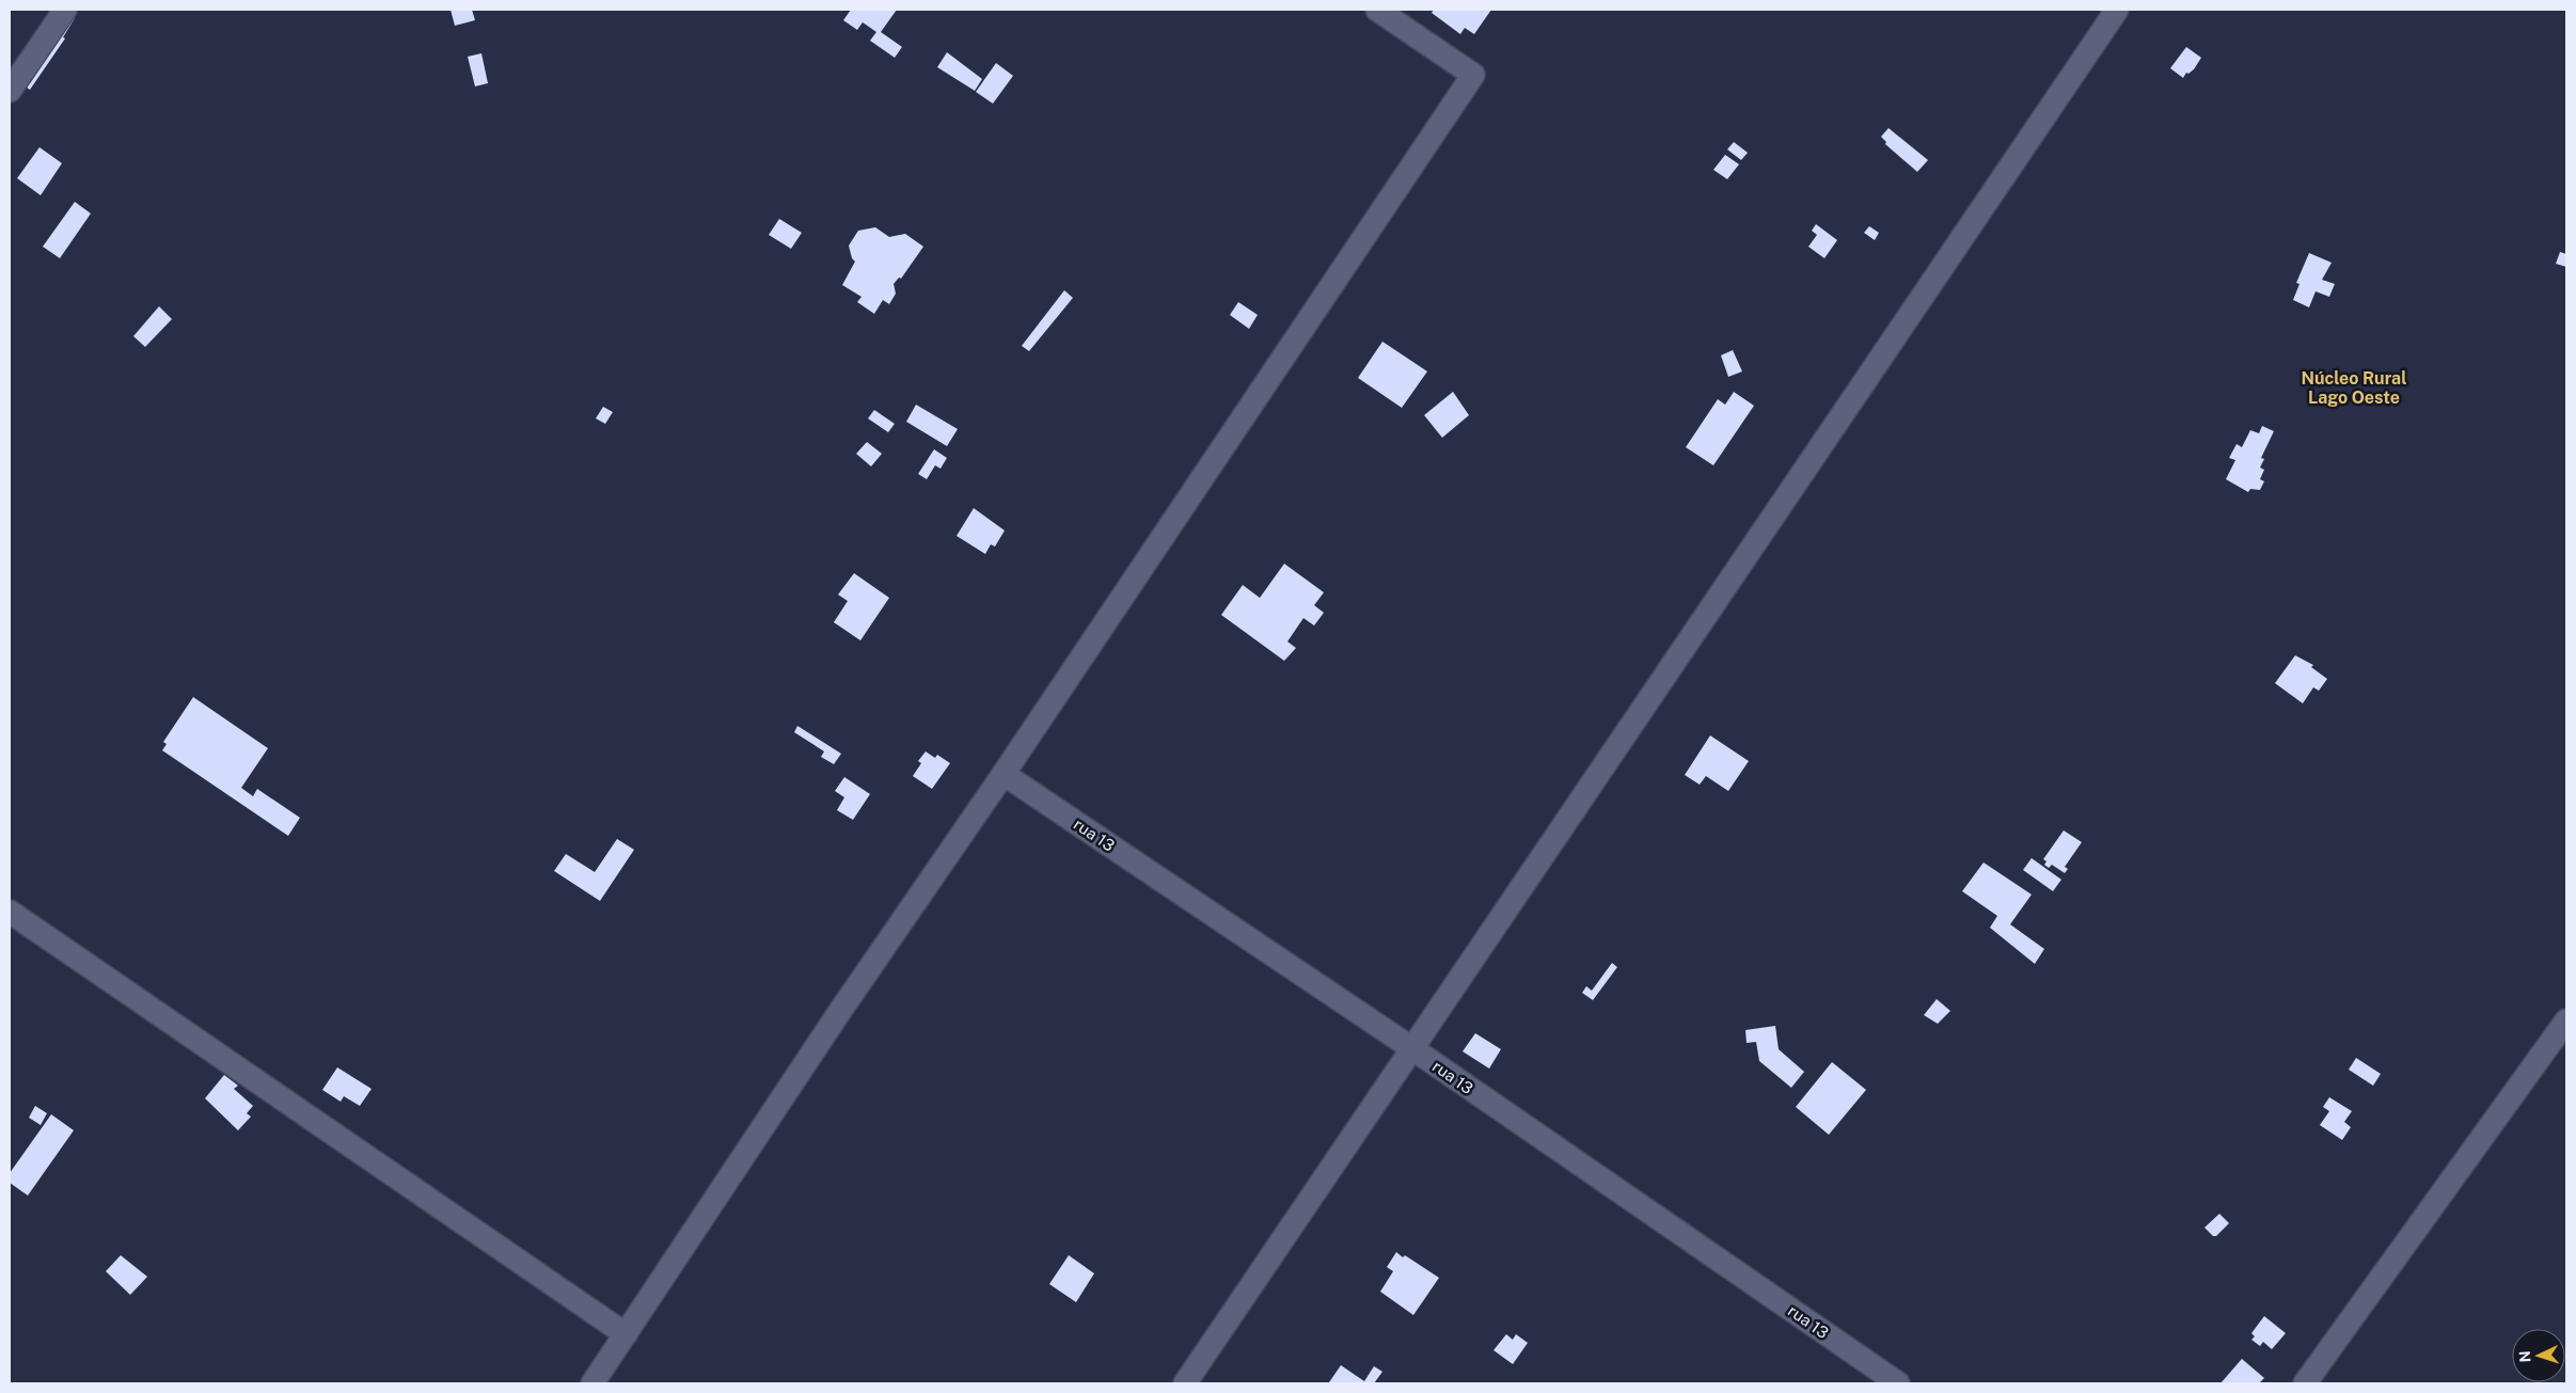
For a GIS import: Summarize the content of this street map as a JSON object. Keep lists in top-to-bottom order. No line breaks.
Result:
{"streets":{"street":["rua 13"]},"districts":["Núcleo Rural Lago Oeste"],"north":"left"}
